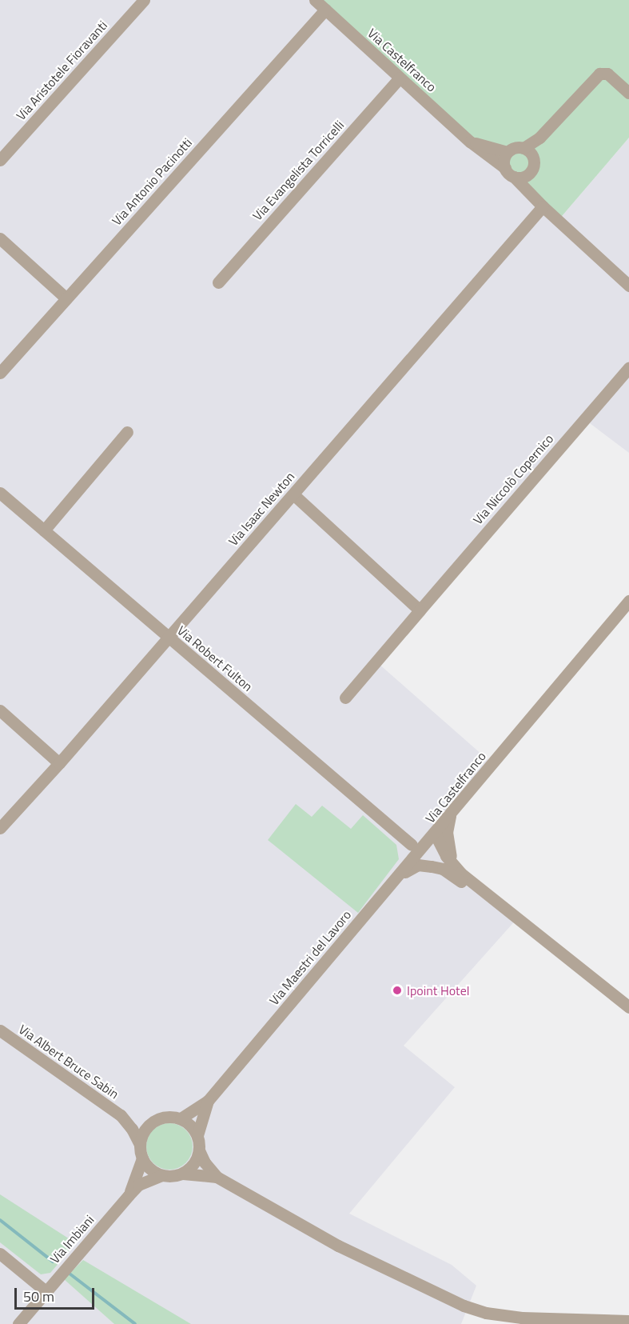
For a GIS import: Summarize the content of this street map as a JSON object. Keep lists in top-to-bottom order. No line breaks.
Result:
{"streets":{"street":["Via Castelfranco","Via Aristotele Fioravanti","Via Evangelista Torricelli","Via Antonio Pacinotti","Via Niccolò Copernico","Via Isaac Newton","Via Robert Fulton","Via Maestri del Lavoro","Via Albert Bruce Sabin","Via Imbiani"]},"crossings":[["Via Castelfranco","Via Evangelista Torricelli"],["Via Castelfranco","Via Antonio Pacinotti"],["Via Castelfranco","Via Isaac Newton"],["Via Castelfranco","Via Maestri del Lavoro"],["Via Isaac Newton","Via Robert Fulton"],["Via Maestri del Lavoro","Via Albert Bruce Sabin"],["Via Maestri del Lavoro","Via Imbiani"],["Via Albert Bruce Sabin","Via Imbiani"]],"places":["Ipoint Hotel"],"scale_bar":"50 m"}
